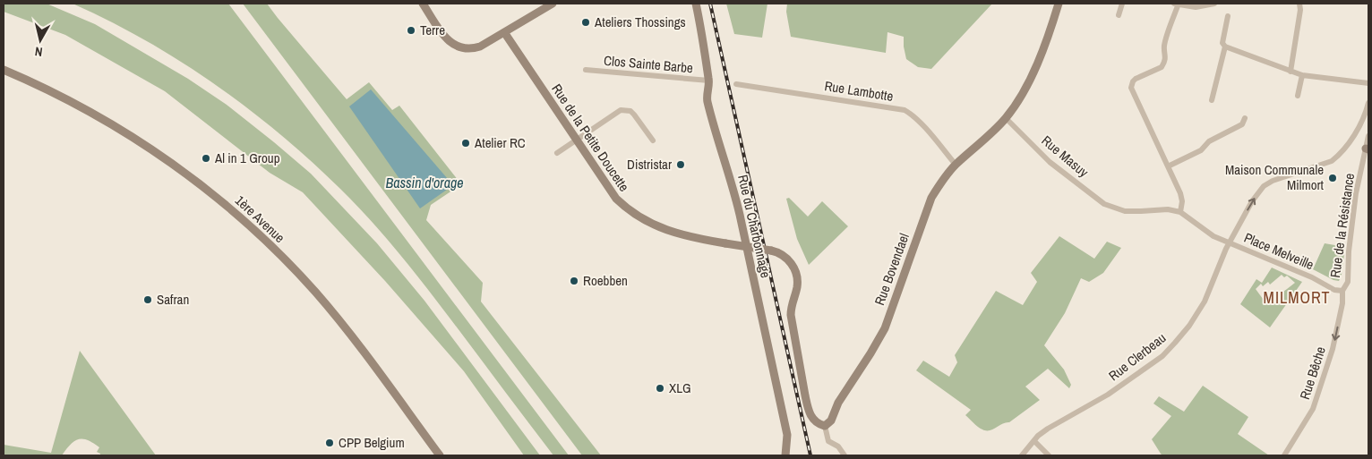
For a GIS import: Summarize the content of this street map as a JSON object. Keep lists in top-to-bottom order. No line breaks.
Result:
{"streets":{"street":["Clos Sainte Barbe","Rue Lambotte","Rue de la Petite Doucette","Rue Masuy","1ère Avenue","Rue de la Résistance","Rue du Charbonnage","Place Melveille","Rue Bovendael","Rue Clerbeau","Rue Bêche"]},"crossings":[["Clos Sainte Barbe","Rue du Charbonnage"],["Rue Lambotte","Rue Bovendael"],["Rue de la Petite Doucette","Rue Bovendael"],["Rue Masuy","Rue Bovendael"],["Rue de la Résistance","Place Melveille"],["Rue de la Résistance","Rue Bêche"],["Place Melveille","Rue Clerbeau"],["Place Melveille","Rue Bêche"]],"one_way":["Rue Clerbeau","Rue Bêche"],"districts":["MILMORT"],"water":["Bassin d'orage"],"places":["Ateliers Thossings","Terre","Atelier RC","Al in 1 Group","Distristar","Maison Communale Milmort","Roebben","Safran","XLG","CPP Belgium"],"north":"bottom"}
